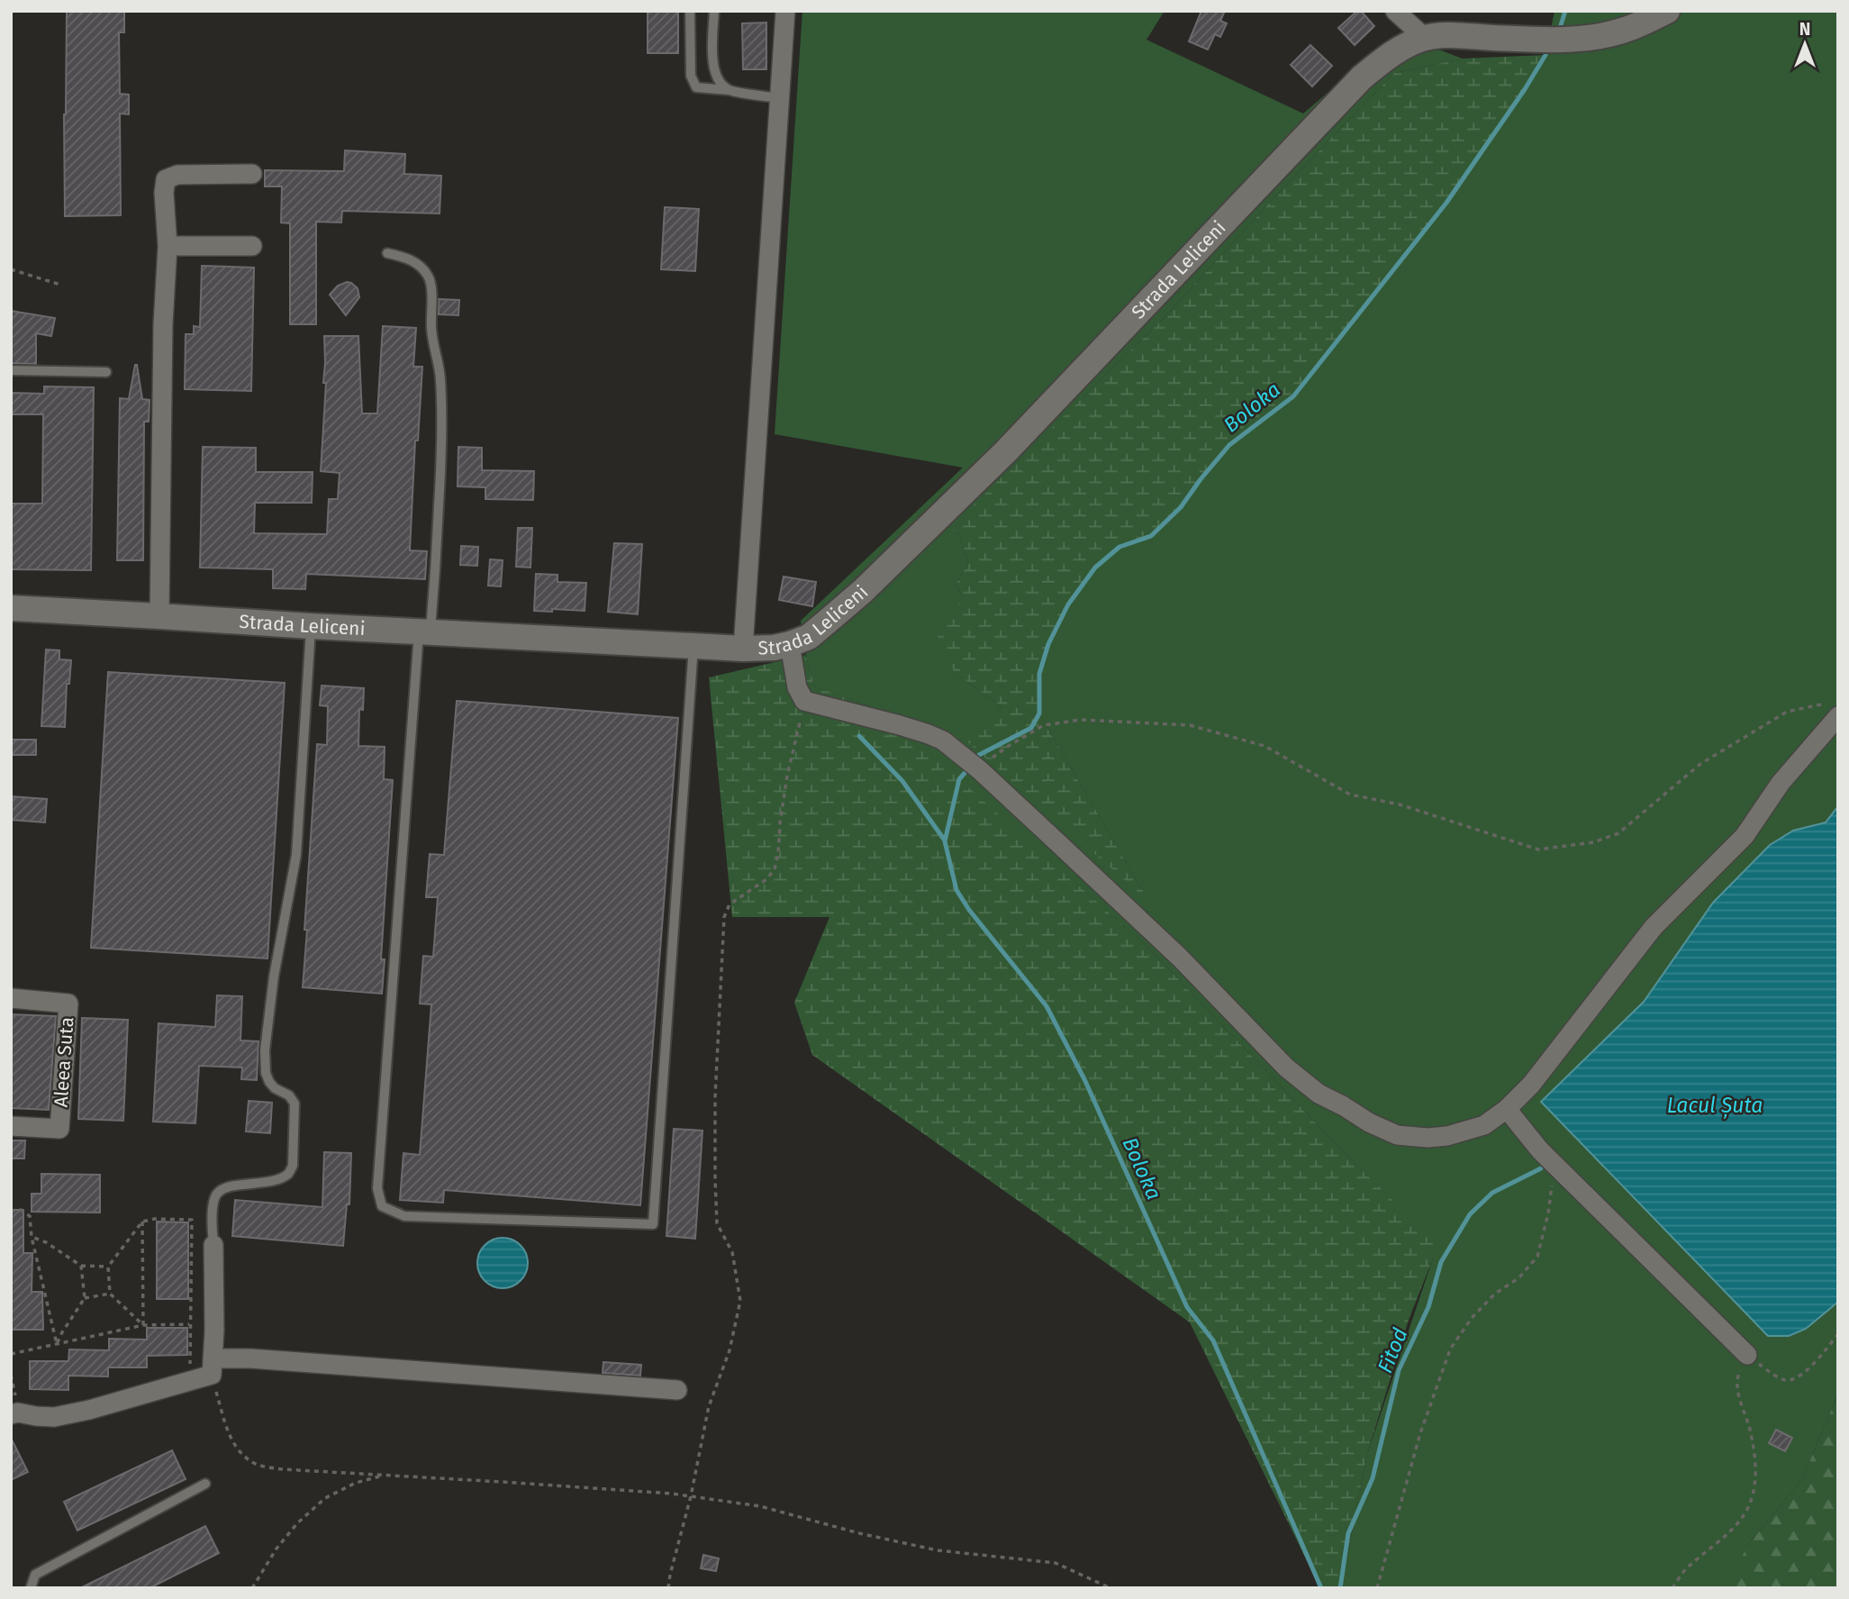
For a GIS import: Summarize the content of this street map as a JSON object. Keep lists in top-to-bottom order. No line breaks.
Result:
{"streets":{"main road":["Strada Leliceni"],"street":["Aleea Suta"]},"water":["Boloka","Lacul Șuta","Fitod"],"north":"top"}
